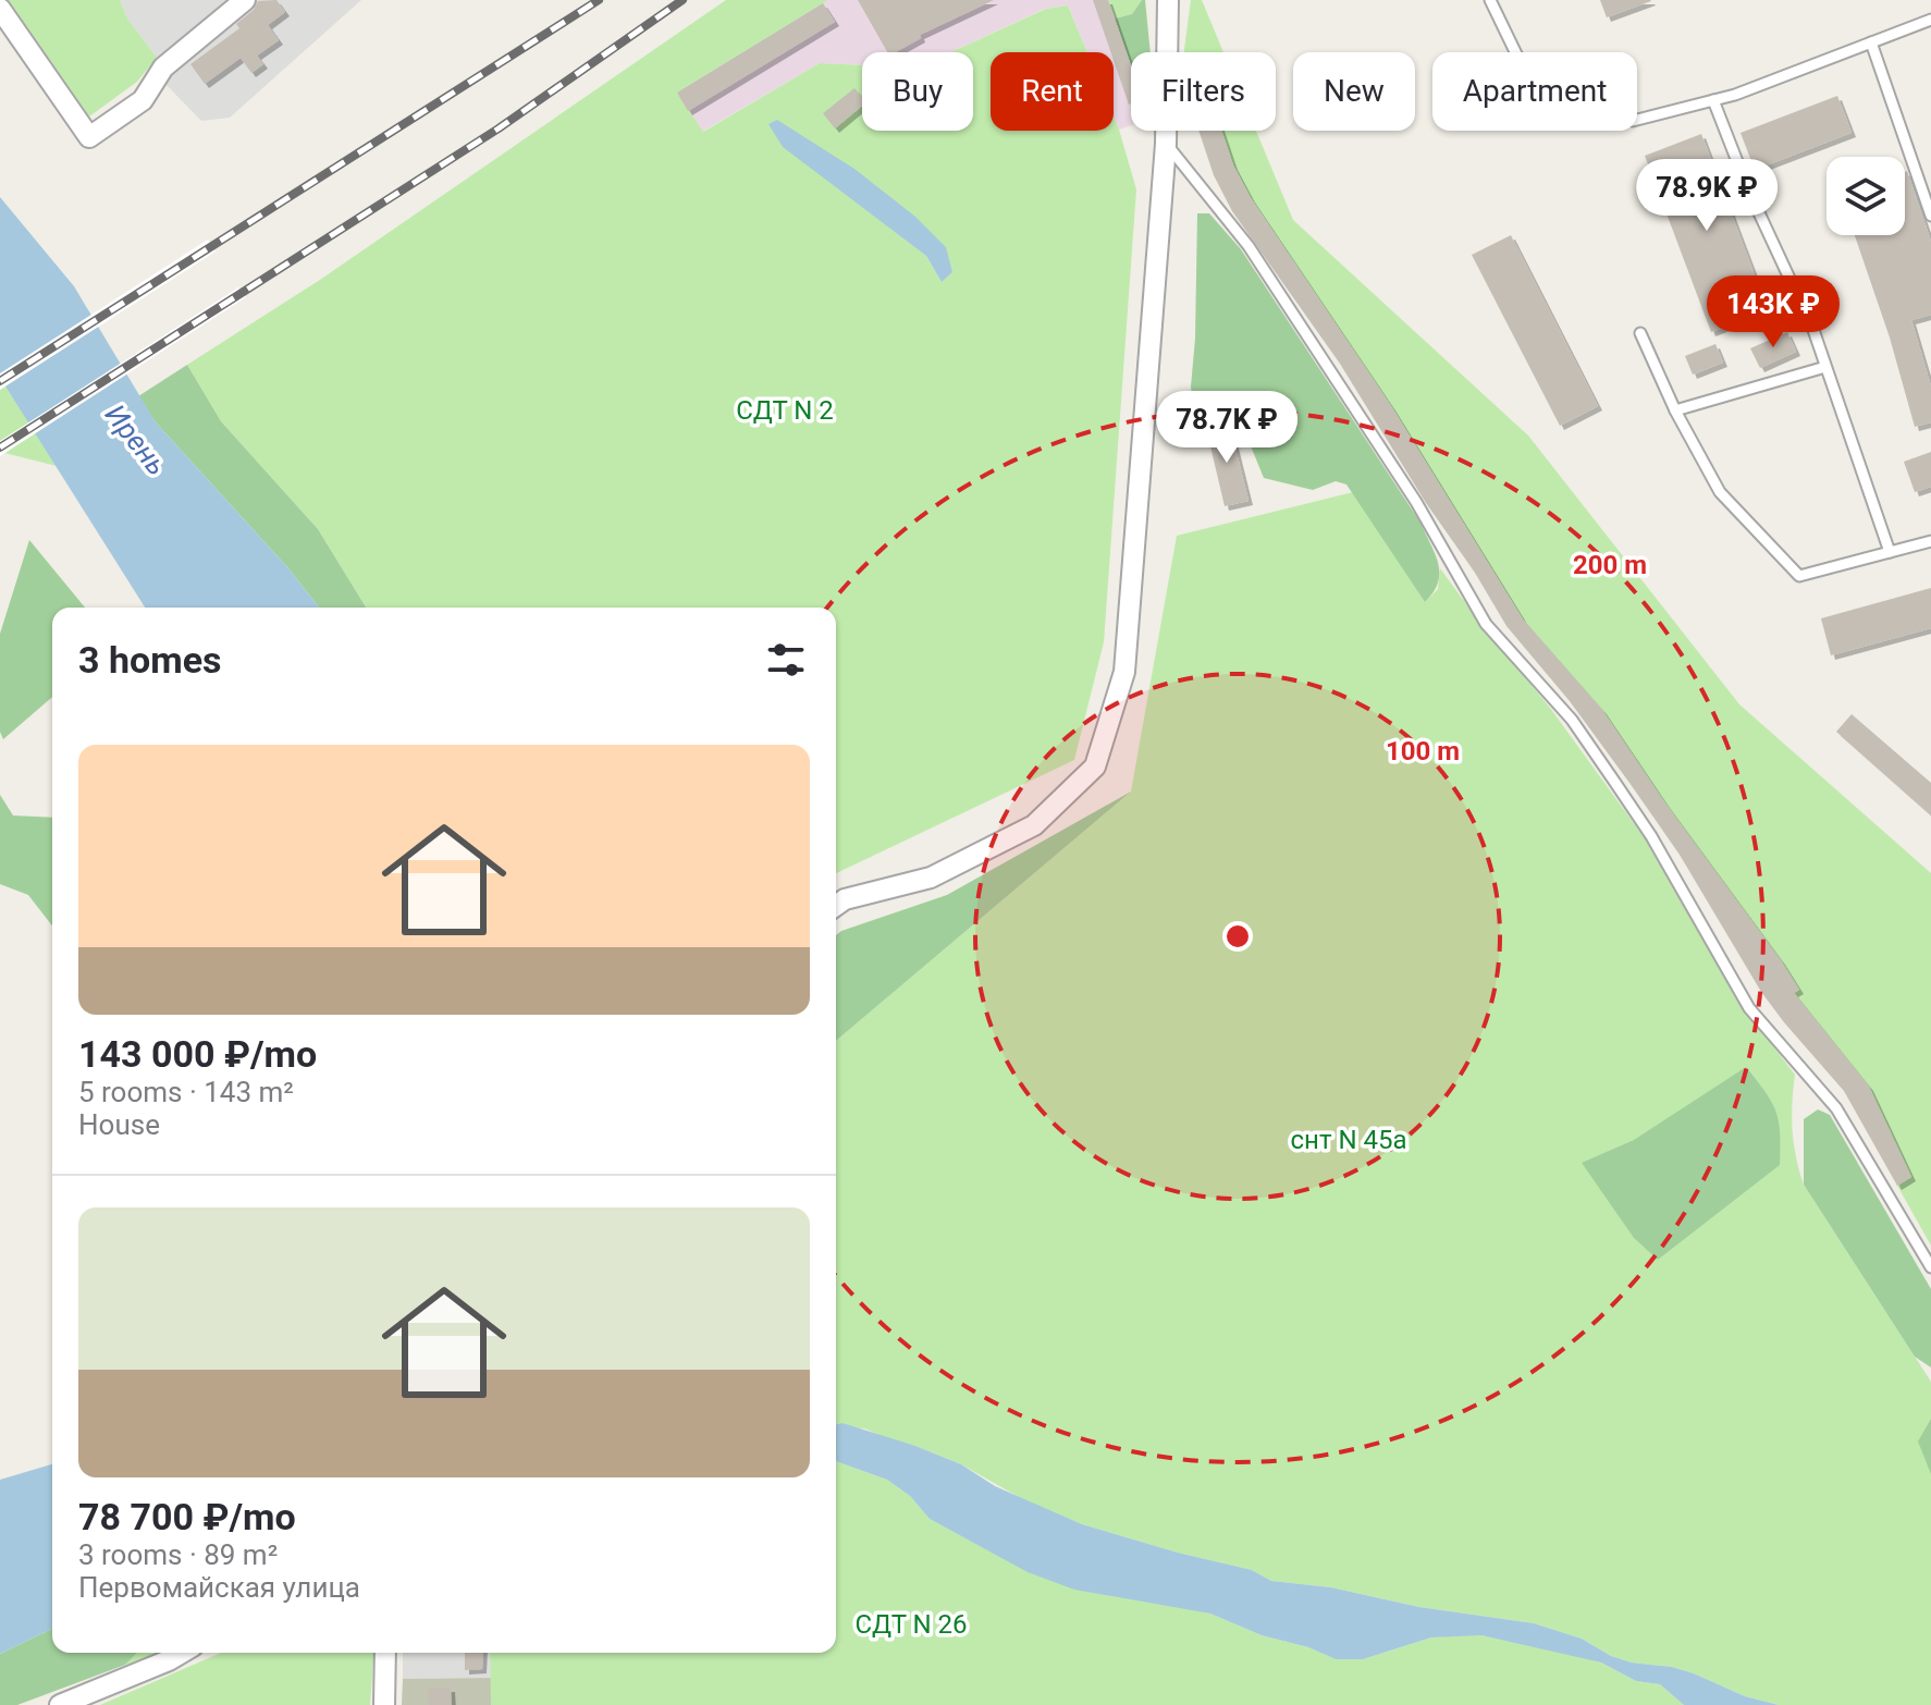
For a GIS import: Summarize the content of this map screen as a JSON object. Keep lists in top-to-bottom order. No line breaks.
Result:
{"water":["Ирень"],"parks":["СДТ N 2","снт N 45а","СДТ N 26"],"page":{"chip":["Buy","Rent","Filters","New","Apartment"],"price":["78.9K ₽","143K ₽","78.7K ₽"],"heading":"3 homes","list":[{"name":"143 000 ₽/mo","note":"5 rooms · 143 m² · House"},{"name":"78 700 ₽/mo","note":"3 rooms · 89 m² · Первомайская улица"}]},"rings":["200 m","100 m"]}
